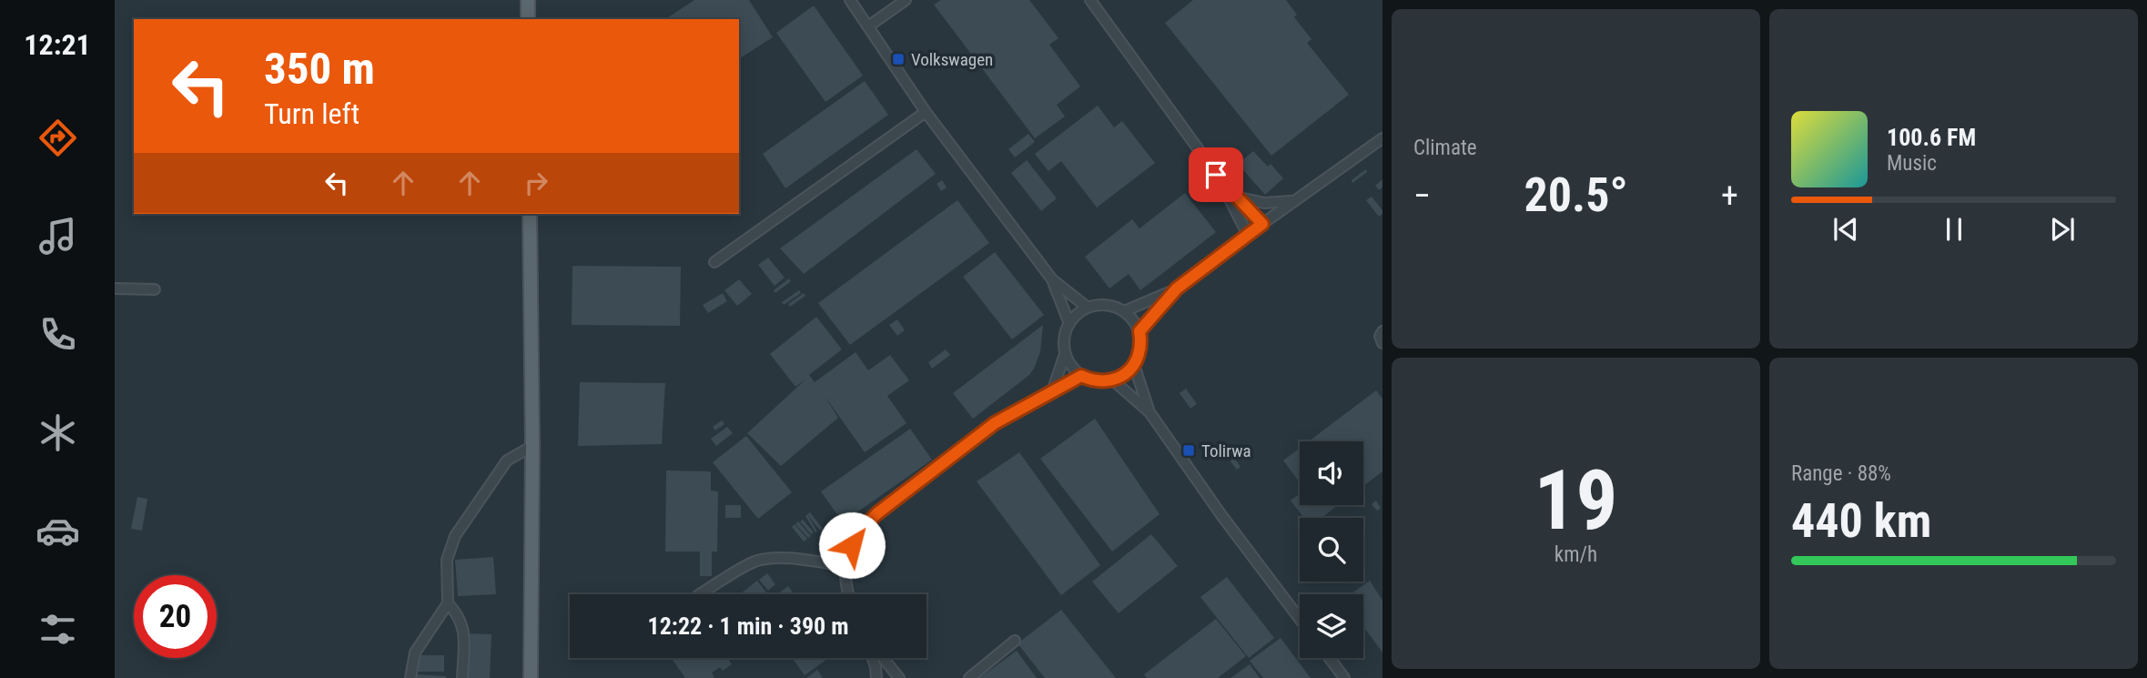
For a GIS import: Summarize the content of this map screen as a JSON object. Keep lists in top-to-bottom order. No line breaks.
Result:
{"places":{"transit":["Volkswagen","Tolirwa"]},"page":{"tabs":"12:21","tile":["Climate",["19","km/h"],["Range · 88%","440 km"]],"turn":["350 m","Turn left"],"song":["100.6 FM","Music"],"heat":["−","20.5°","+"],"limit":"20","trip":"12:22 · 1 min · 390 m"}}
